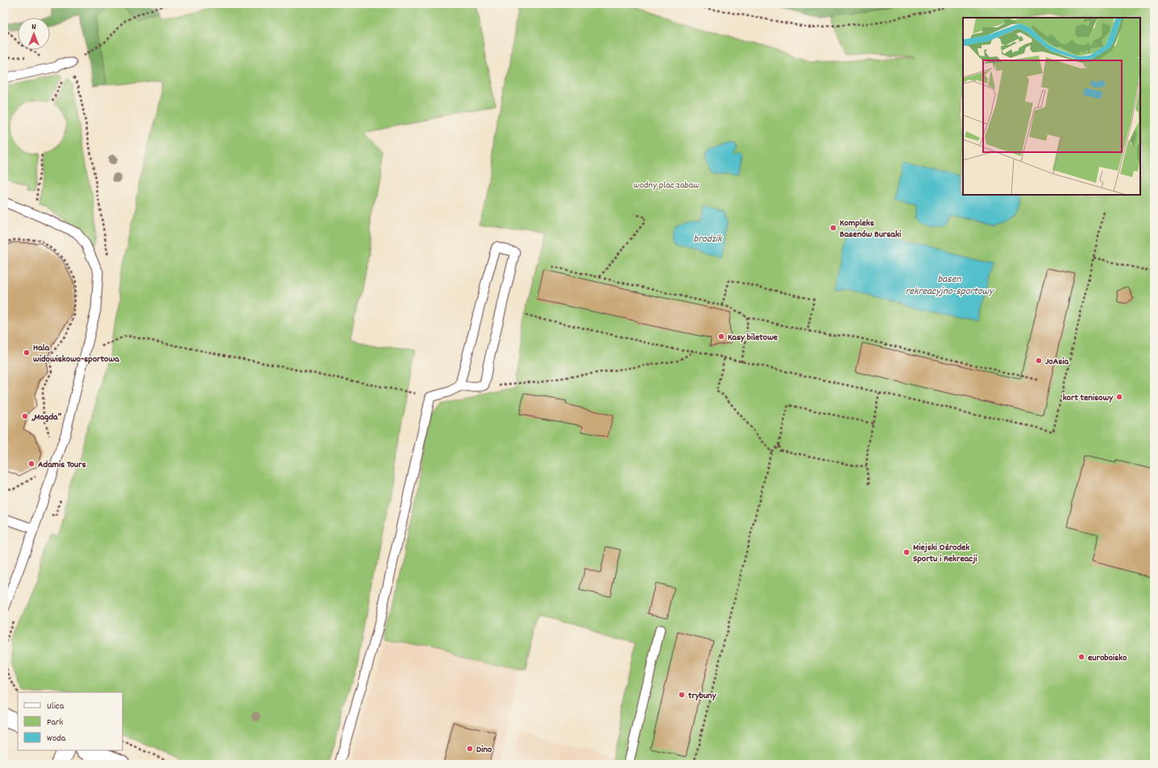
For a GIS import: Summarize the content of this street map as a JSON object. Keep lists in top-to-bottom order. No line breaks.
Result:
{"water":["brodzik","basen rekreacyjno-sportowy"],"parks":["wodny plac zabaw"],"places":["Kompleks Basenów Bursaki","Kasy biletowe","Hala widowiskowo-sportowa","JoAsia","kort tenisowy","„Magda”","Adamis Tours","Miejski Ośrodek Sportu i Rekreacji","euroboisko","trybuny","Dino"],"legend":["Ulica","Park","Woda"],"north":"top"}
